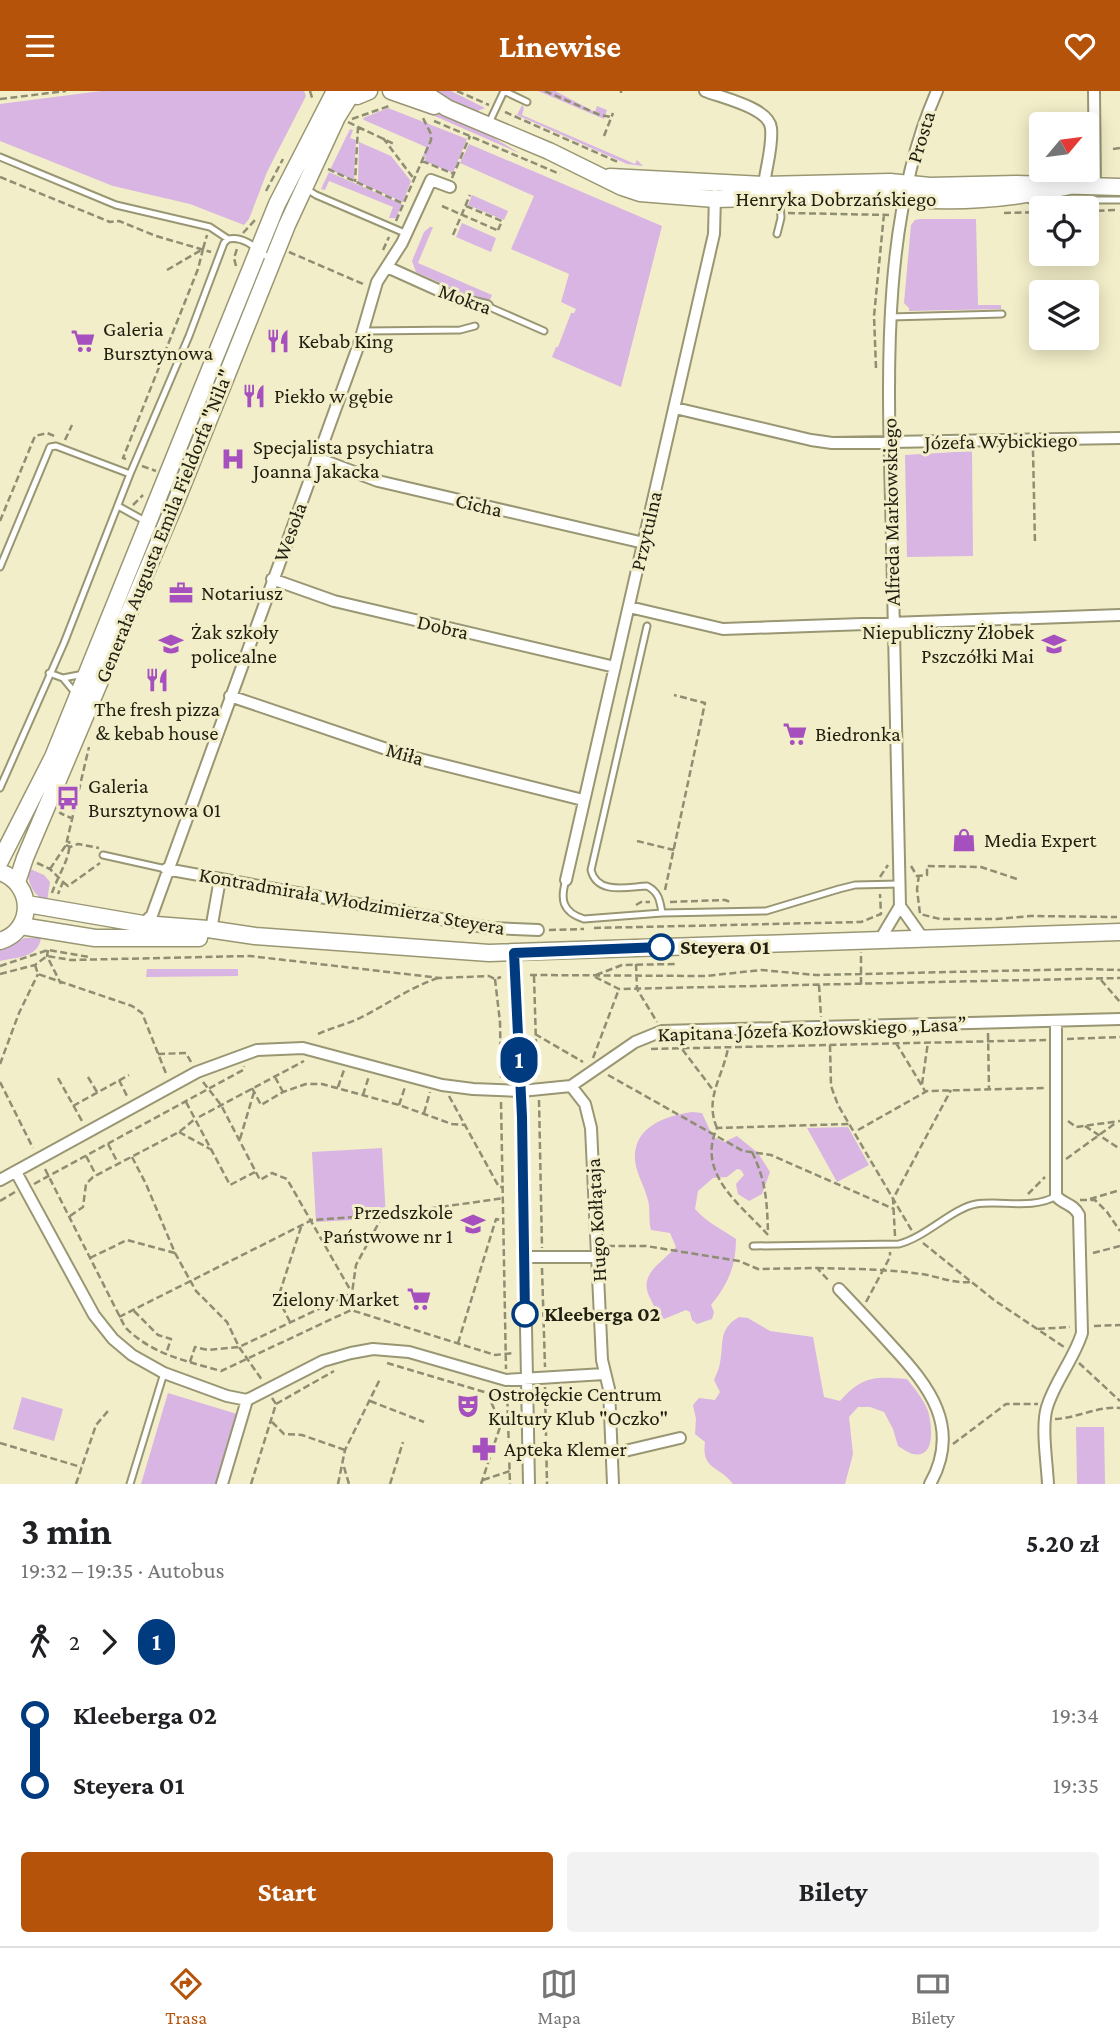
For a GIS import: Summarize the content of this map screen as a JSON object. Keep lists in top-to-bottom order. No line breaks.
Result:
{"streets":{"street":["Prosta","Henryka Dobrzańskiego","Mokra","Józefa Wybickiego","Cicha","Alfreda Markowskiego","Generała Augusta Emila Fieldorfa \"Nila\"","Przytulna","Wesoła","Dobra","Miła","Kontradmirała Włodzimierza Steyera","Kapitana Józefa Kozłowskiego „Lasa”","Hugo Kołłątaja"]},"crossings":[["Prosta","Henryka Dobrzańskiego"],["Prosta","Alfreda Markowskiego"],["Henryka Dobrzańskiego","Alfreda Markowskiego"],["Henryka Dobrzańskiego","Przytulna"],["Mokra","Wesoła"],["Józefa Wybickiego","Alfreda Markowskiego"],["Józefa Wybickiego","Przytulna"],["Cicha","Przytulna"],["Cicha","Wesoła"],["Przytulna","Dobra"],["Przytulna","Miła"],["Wesoła","Dobra"],["Wesoła","Miła"],["Wesoła","Kontradmirała Włodzimierza Steyera"],["Kapitana Józefa Kozłowskiego „Lasa”","Hugo Kołłątaja"]],"places":{"supermarket":["Galeria Bursztynowa","Biedronka","Zielony Market"],"restaurant":["Kebab King","Piekło w gębie","The fresh pizza & kebab house"],"hospital":["Specjalista psychiatra Joanna Jakacka"],"office":["Notariusz"],"school or university":["Żak szkoły policealne","Niepubliczny Żłobek Pszczółki Mai","Przedszkole Państwowe nr 1"],"bus stop":["Galeria Bursztynowa 01"],"shop":["Media Expert"],"other":["Steyera 01","Kleeberga 02"],"theatre":["Ostrołęckie Centrum Kultury Klub \"Oczko\""],"pharmacy":["Apteka Klemer"]},"lines":["bus line 1"],"north":"top right","page":{"header":"Linewise","on_map":"1","heading":["3 min","19:32 – 19:35 · Autobus","5.20 zł"],"legs":["2","1"],"list":[{"name":"Kleeberga 02","value":"19:34"},{"name":"Steyera 01","value":"19:35"}],"buttons":["Start","Bilety"],"tabs":["Trasa","Mapa","Bilety"]}}
